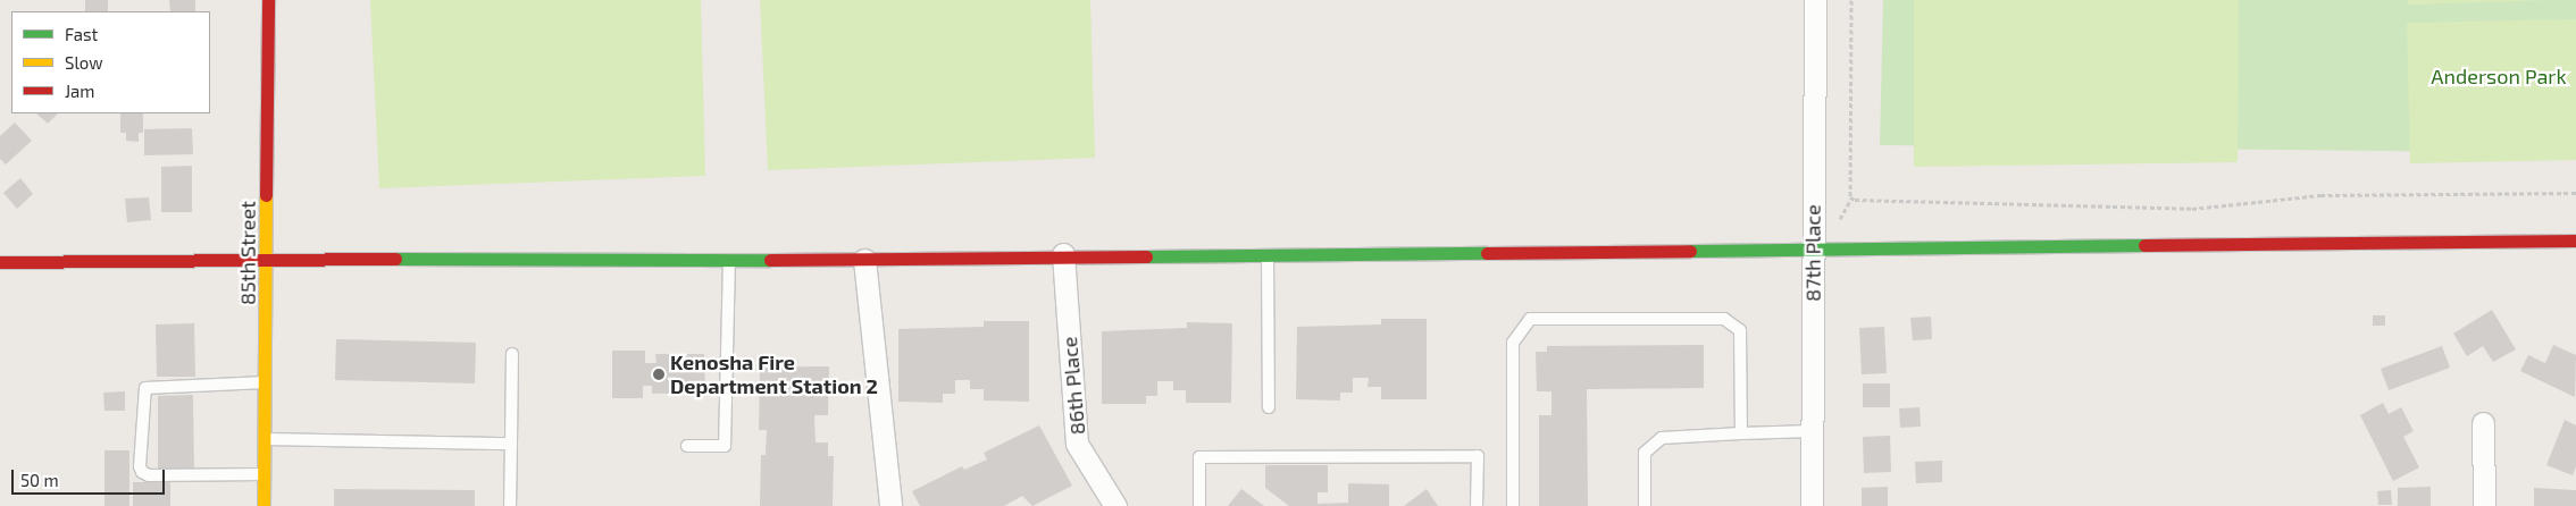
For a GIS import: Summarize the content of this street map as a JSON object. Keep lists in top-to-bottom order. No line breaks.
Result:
{"streets":{"street":["85th Street","87th Place","86th Place"]},"parks":["Anderson Park"],"places":["Kenosha Fire Department Station 2"],"legend":["Fast","Slow","Jam"],"scale_bar":"50 m"}
